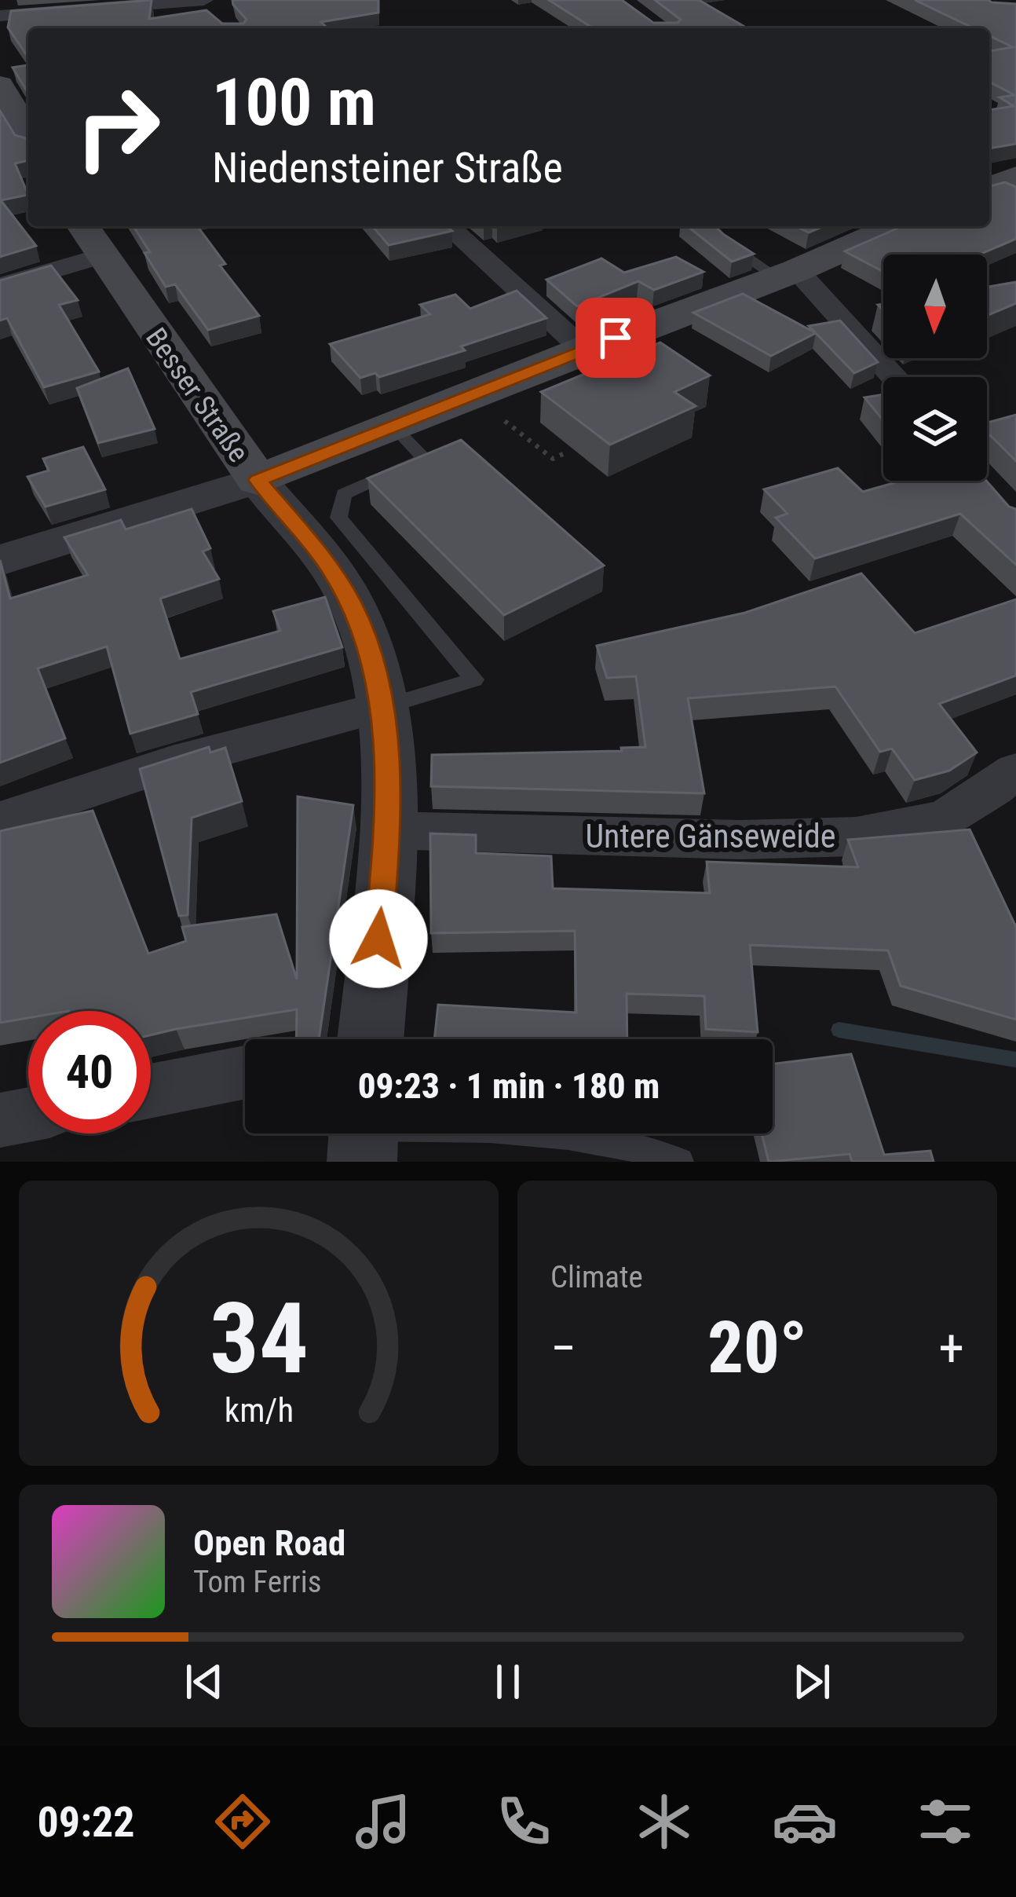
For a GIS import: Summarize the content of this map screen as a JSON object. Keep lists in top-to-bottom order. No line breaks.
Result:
{"streets":{"main road":["Besser Straße"],"street":["Untere Gänseweide"]},"crossings":[["Besser Straße","Untere Gänseweide"]],"north":"bottom","page":{"turn":["100 m","Niedensteiner Straße"],"limit":"40","trip":"09:23 · 1 min · 180 m","tile":"Climate","heat":["−","20°","+"],"song":["Open Road","Tom Ferris"],"tabs":"09:22","gauge":["34","km/h"]}}
